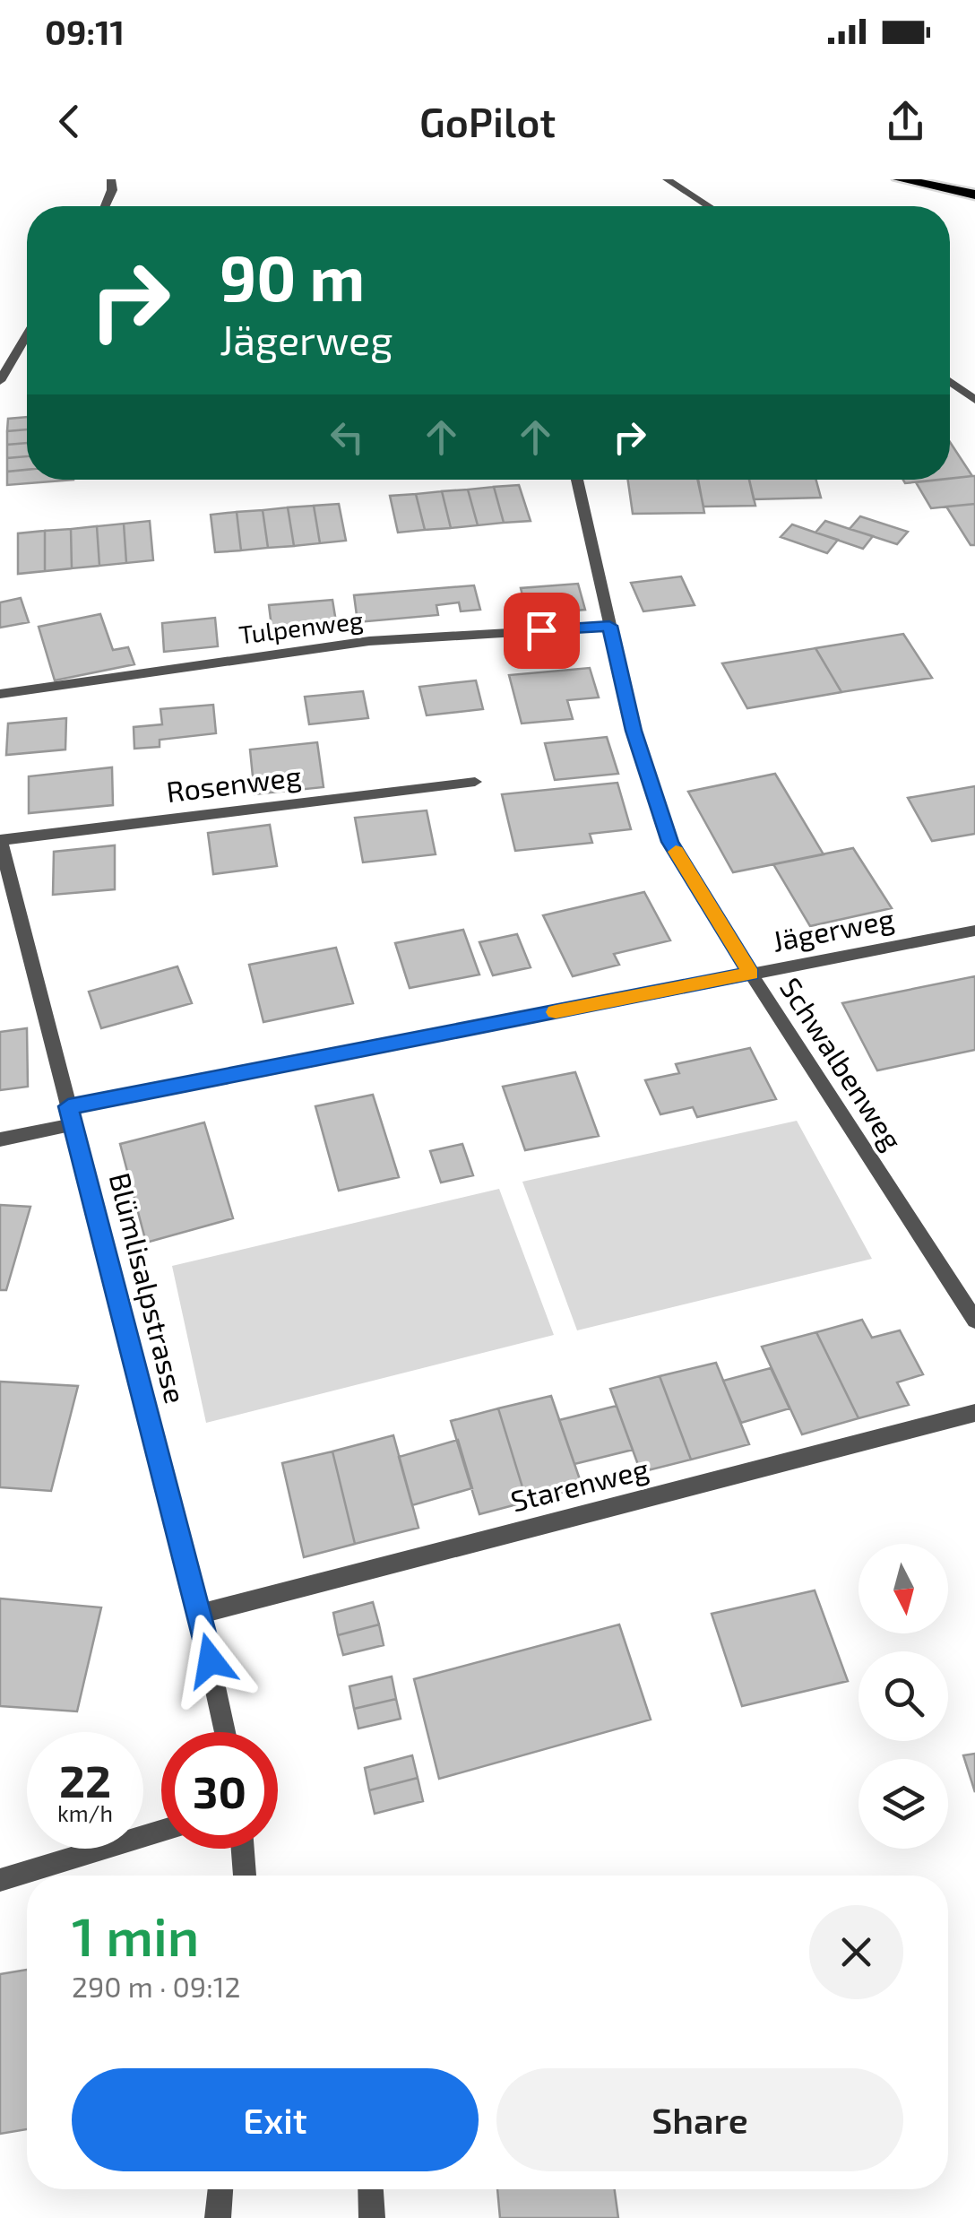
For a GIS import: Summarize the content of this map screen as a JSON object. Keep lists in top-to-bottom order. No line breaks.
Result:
{"streets":{"street":["Tulpenweg","Rosenweg","Jägerweg","Schwalbenweg","Blümlisalpstrasse","Starenweg"]},"crossings":[["Tulpenweg","Schwalbenweg"],["Rosenweg","Blümlisalpstrasse"],["Jägerweg","Schwalbenweg"],["Jägerweg","Blümlisalpstrasse"],["Blümlisalpstrasse","Starenweg"]],"north":"bottom","page":{"status":"09:11","header":"GoPilot","turn":["90 m","Jägerweg"],"speed":"22 km/h","limit":"30","heading":["1 min","290 m · 09:12"],"buttons":["Exit","Share"]}}
